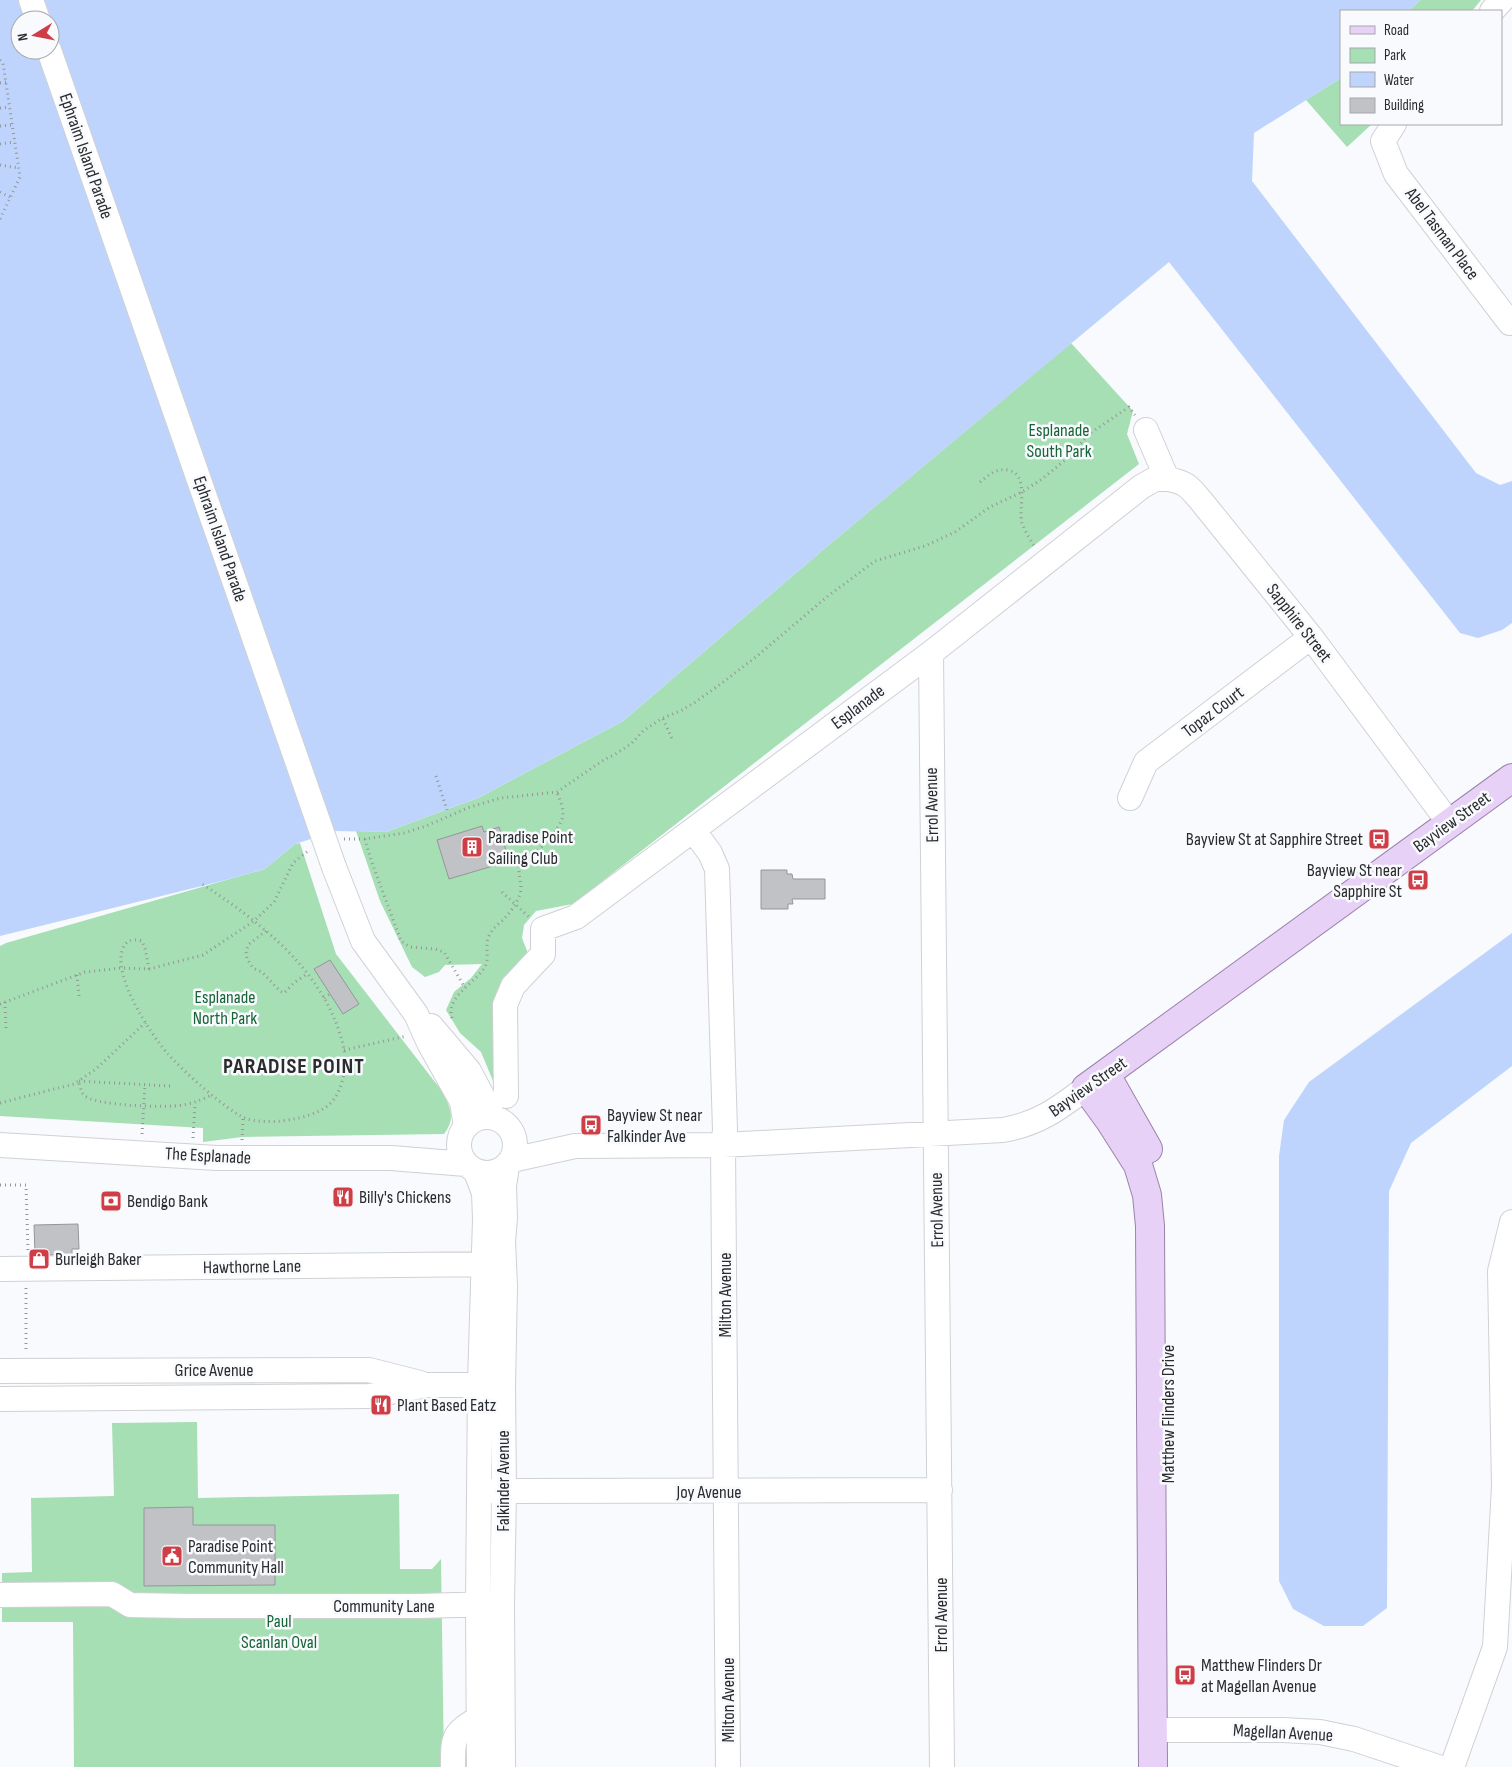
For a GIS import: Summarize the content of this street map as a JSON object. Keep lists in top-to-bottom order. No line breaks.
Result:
{"streets":{"main road":["Bayview Street","Matthew Flinders Drive"],"street":["Ephraim Island Parade","Abel Tasman Place","Sapphire Street","Esplanade","Topaz Court","Errol Avenue","The Esplanade","Hawthorne Lane","Milton Avenue","Grice Avenue","Falkinder Avenue","Joy Avenue","Community Lane","Magellan Avenue"]},"crossings":[["Ephraim Island Parade","Bayview Street"],["Ephraim Island Parade","The Esplanade"],["Ephraim Island Parade","Falkinder Avenue"],["Sapphire Street","Esplanade"],["Sapphire Street","Topaz Court"],["Sapphire Street","Bayview Street"],["Esplanade","Errol Avenue"],["Esplanade","Milton Avenue"],["Errol Avenue","Bayview Street"],["Errol Avenue","Joy Avenue"],["Bayview Street","The Esplanade"],["Bayview Street","Milton Avenue"],["Bayview Street","Matthew Flinders Drive"],["Bayview Street","Falkinder Avenue"],["The Esplanade","Falkinder Avenue"],["Hawthorne Lane","Falkinder Avenue"],["Milton Avenue","Joy Avenue"],["Grice Avenue","Falkinder Avenue"],["Matthew Flinders Drive","Magellan Avenue"],["Falkinder Avenue","Joy Avenue"],["Falkinder Avenue","Community Lane"]],"districts":["PARADISE POINT"],"parks":["Esplanade South Park","Esplanade North Park","Paul Scanlan Oval"],"places":{"bus stop":["Bayview St at Sapphire Street","Bayview St near Sapphire St","Bayview St near Falkinder Ave","Matthew Flinders Dr at Magellan Avenue"],"building":["Paradise Point Sailing Club"],"restaurant":["Billy's Chickens","Plant Based Eatz"],"bank":["Bendigo Bank"],"shop":["Burleigh Baker"],"public building":["Paradise Point Community Hall"]},"legend":["Road","Park","Water","Building"],"north":"left"}
